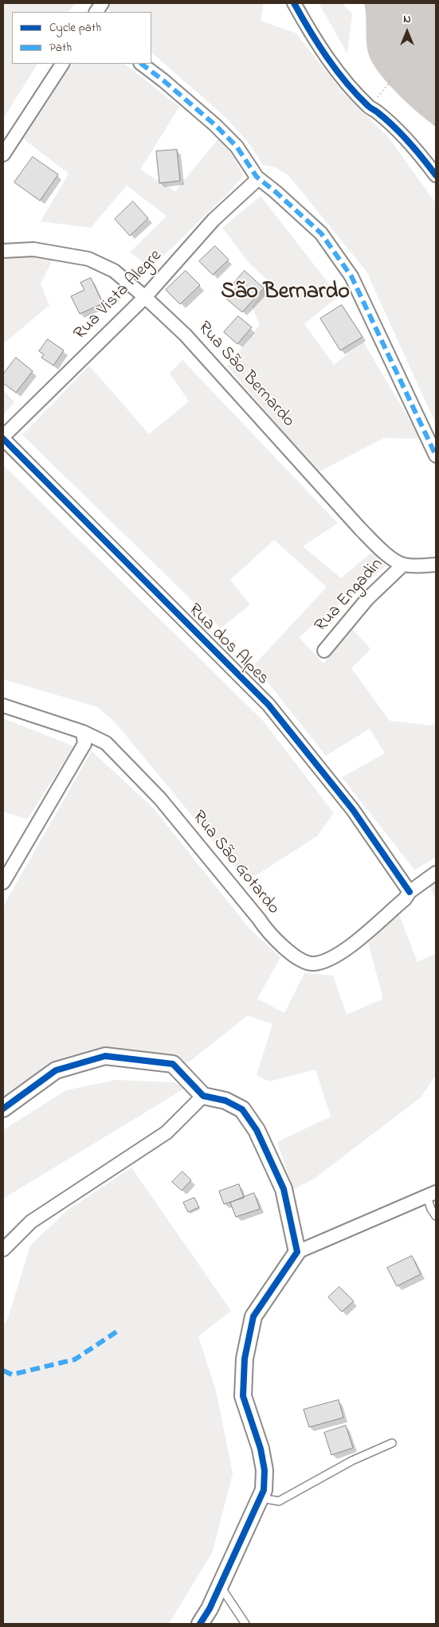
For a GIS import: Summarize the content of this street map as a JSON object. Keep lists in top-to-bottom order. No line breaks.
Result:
{"streets":{"street":["Rua Vista Alegre","Rua São Bernardo","Rua Engadin","Rua dos Alpes","Rua São Gotardo"]},"crossings":[["Rua Vista Alegre","Rua São Bernardo"],["Rua Vista Alegre","Rua dos Alpes"],["Rua São Bernardo","Rua Engadin"],["Rua dos Alpes","Rua São Gotardo"]],"districts":["São Bernardo"],"legend":["Cycle path","Path"],"north":"top"}
